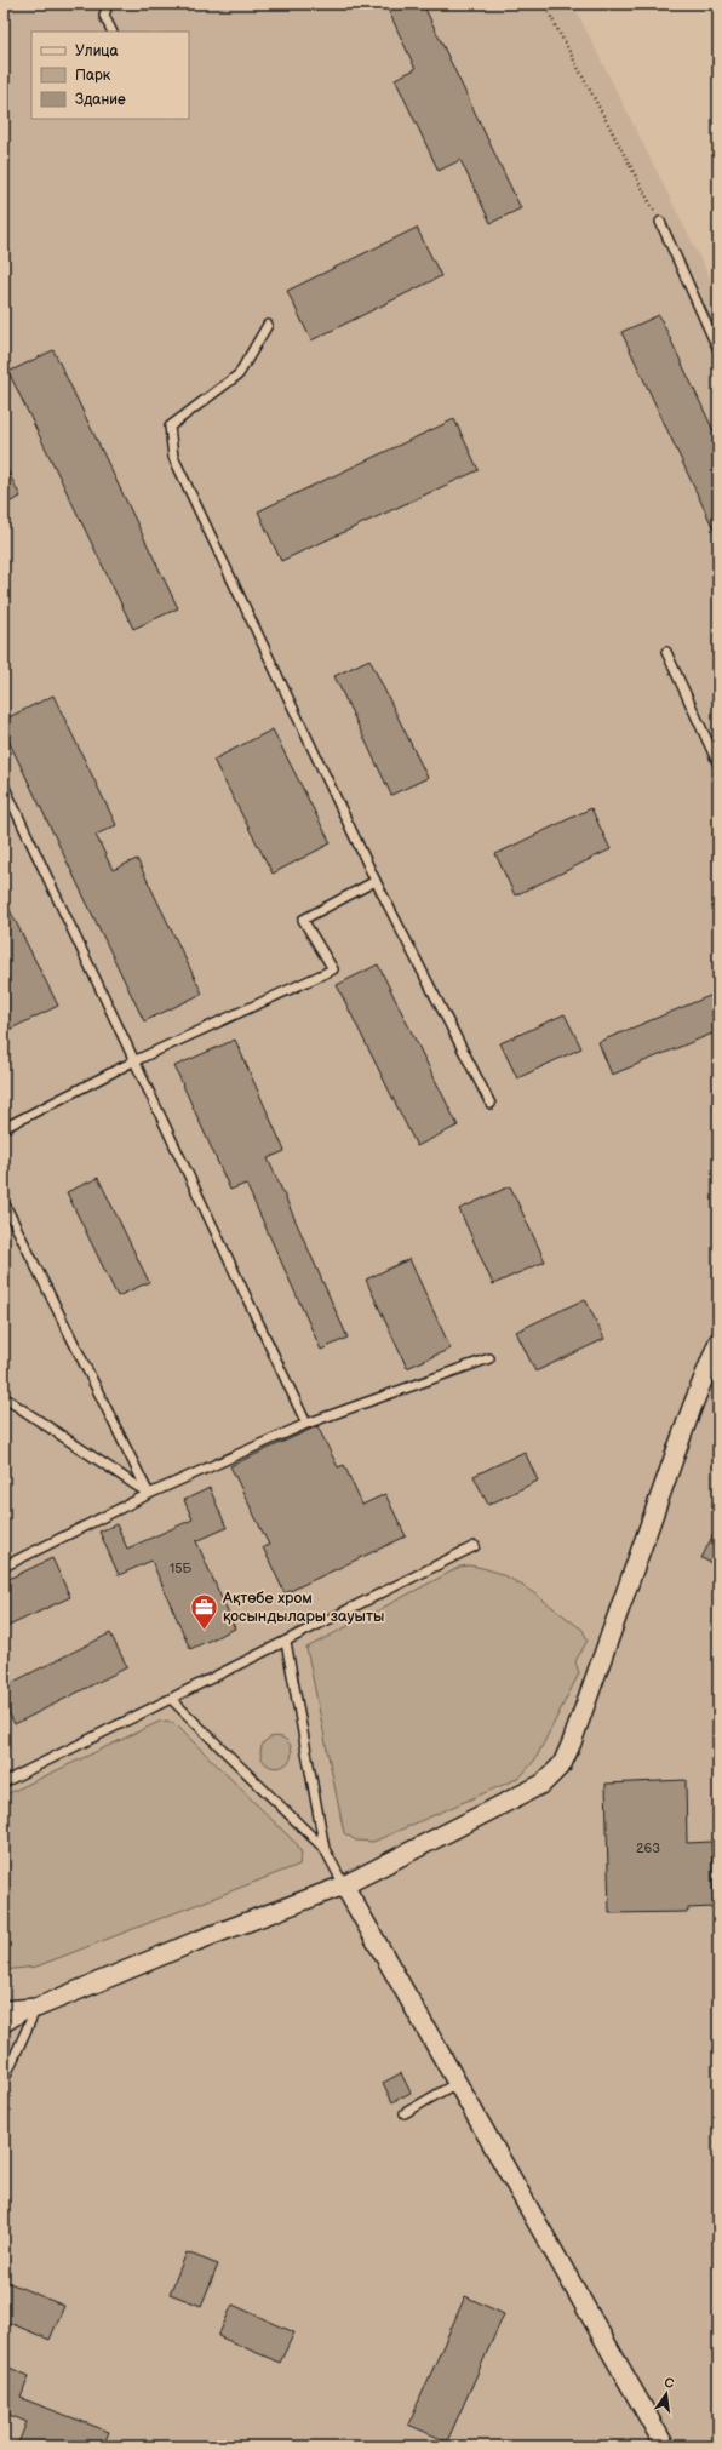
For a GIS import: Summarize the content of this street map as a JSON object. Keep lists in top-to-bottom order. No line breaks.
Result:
{"places":{"office":["Ақтөбе хром қосындылары зауыты"]},"house_numbers":["15Б","263"],"legend":["Улица","Парк","Здание"],"north":"top"}
